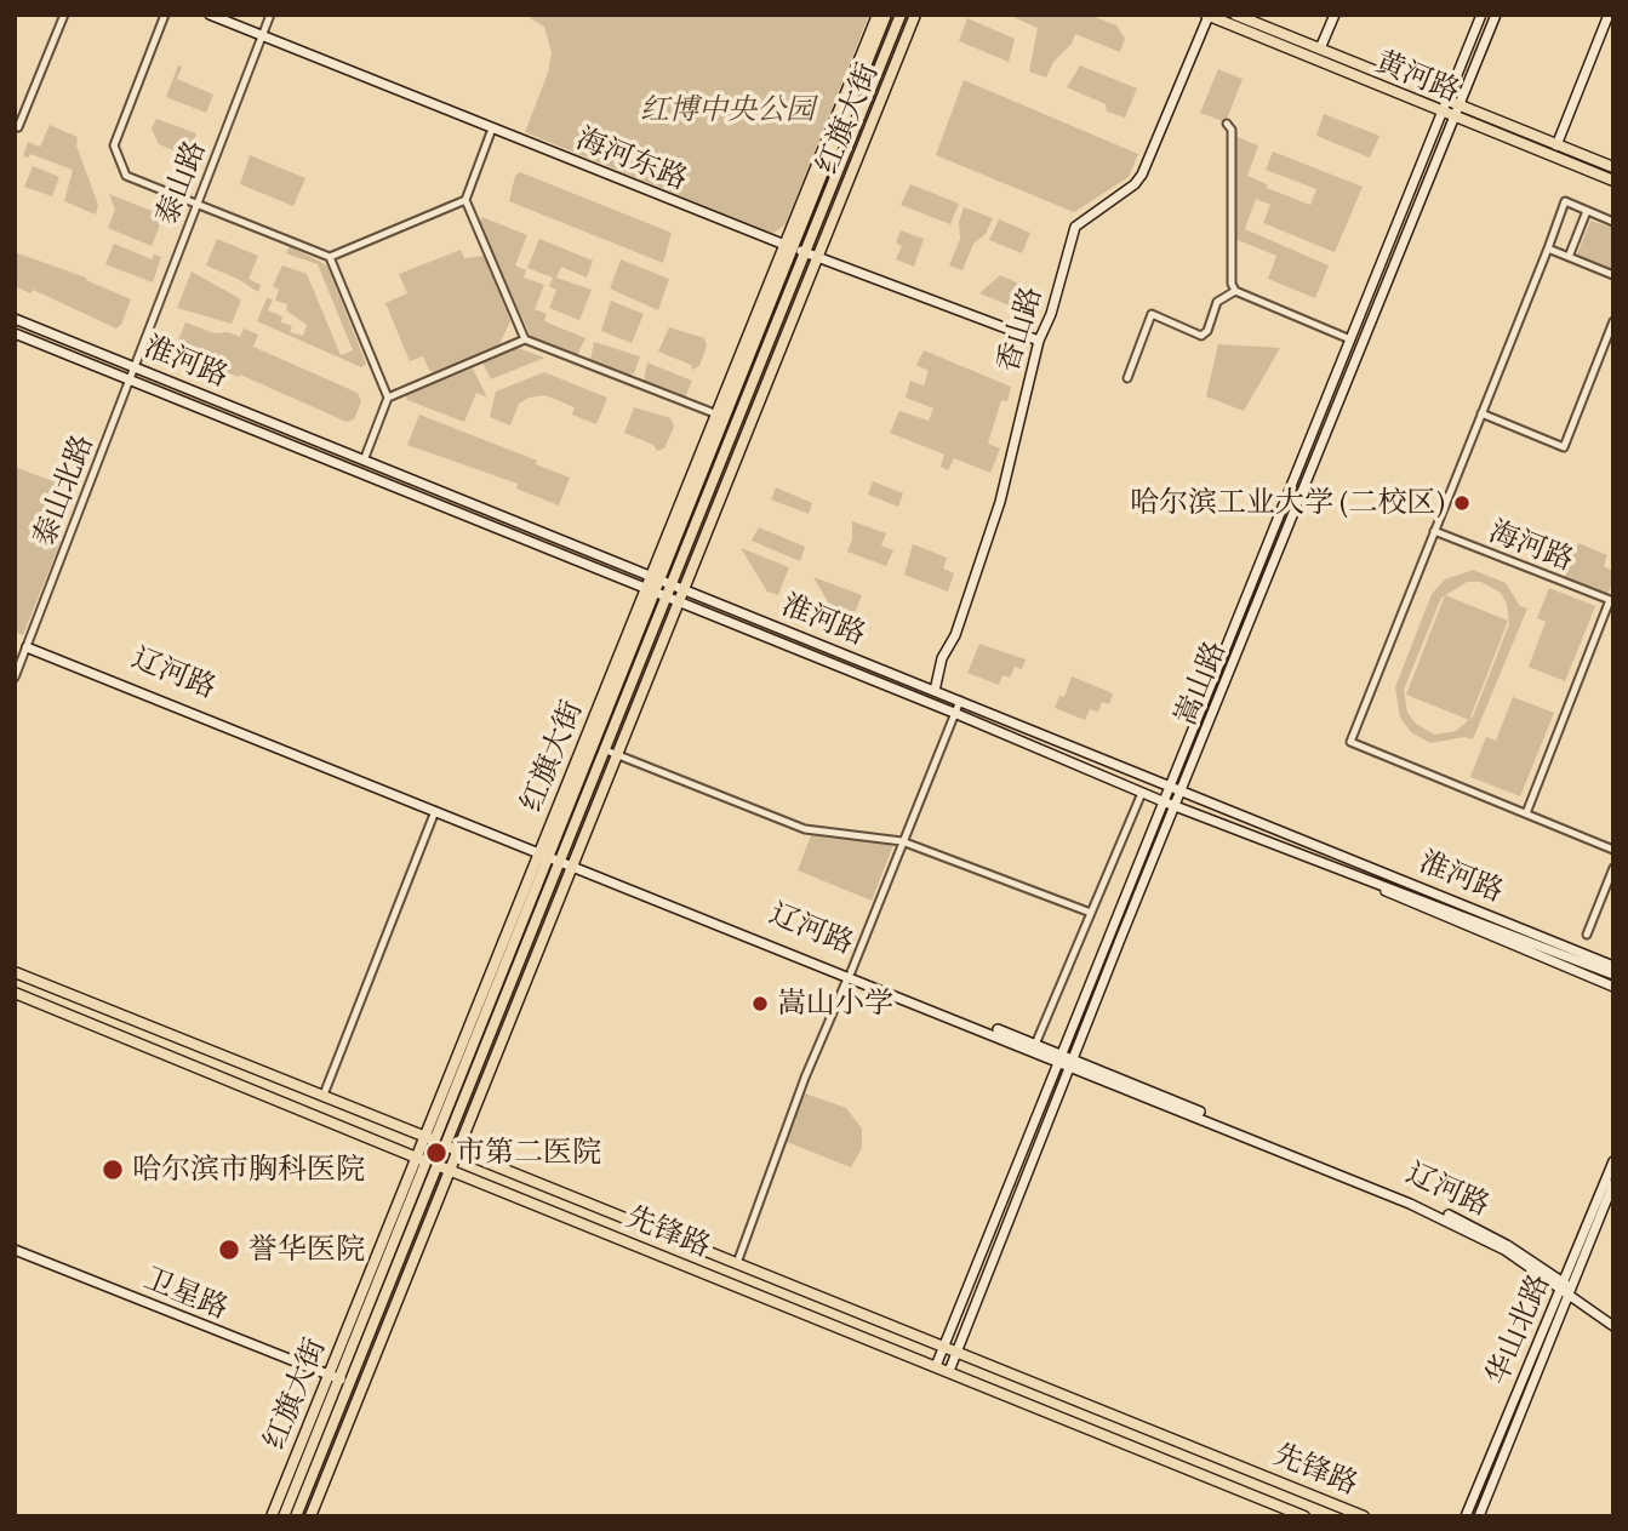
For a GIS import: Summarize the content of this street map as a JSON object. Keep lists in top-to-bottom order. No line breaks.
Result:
{"streets":{"main road":["黄河路","红旗大街","海河东路","香山路","淮河路","辽河路","嵩山路","先锋路","卫星路","华山北路"],"street":["泰山路","泰山北路","海河路"]},"crossings":[["黄河路","香山路"],["黄河路","嵩山路"],["红旗大街","海河东路"],["红旗大街","淮河路"],["红旗大街","辽河路"],["红旗大街","先锋路"],["红旗大街","卫星路"],["海河东路","泰山路"],["海河东路","香山路"],["泰山路","淮河路"],["泰山路","泰山北路"],["香山路","淮河路"],["淮河路","泰山北路"],["淮河路","嵩山路"],["泰山北路","辽河路"],["辽河路","嵩山路"],["辽河路","华山北路"],["嵩山路","先锋路"]],"parks":["红博中央公园"],"places":["哈尔滨工业大学 (二校区)","嵩山小学","市第二医院","哈尔滨市胸科医院","誉华医院"]}
